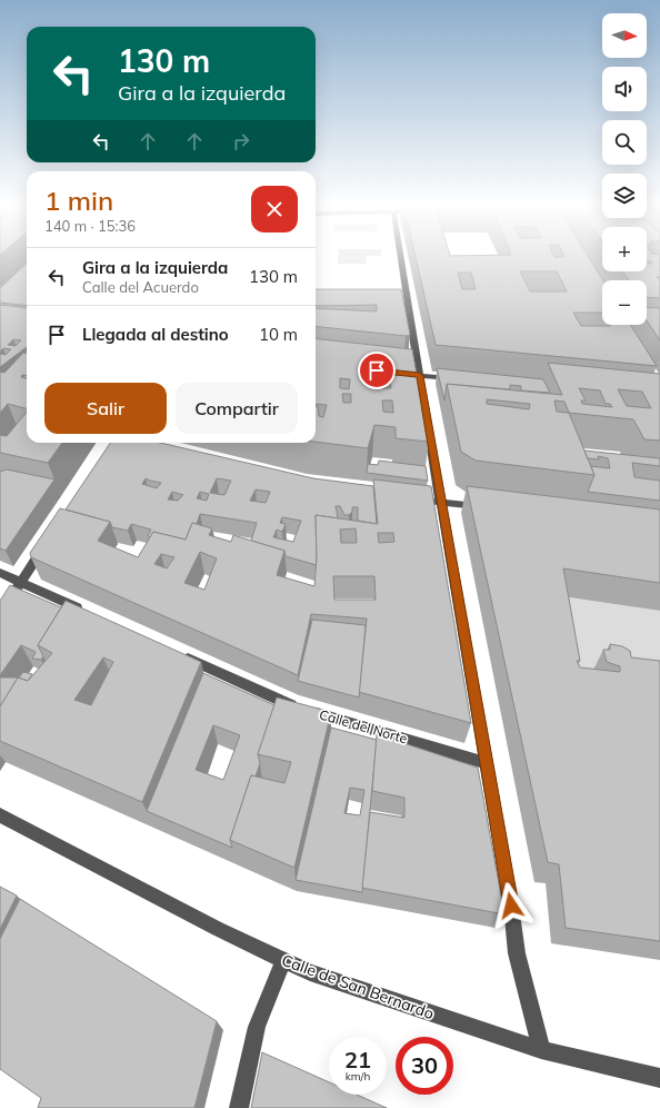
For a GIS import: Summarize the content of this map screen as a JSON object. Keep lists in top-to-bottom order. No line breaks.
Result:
{"streets":{"street":["Calle del Norte","Calle de San Bernardo"]},"north":"right","page":{"map_buttons":["+","−"],"turn":["130 m","Gira a la izquierda"],"heading":["1 min","140 m · 15:36"],"list":[{"name":"Gira a la izquierda","note":"Calle del Acuerdo","value":"130 m"},{"name":"Llegada al destino","value":"10 m"}],"buttons":["Salir","Compartir"],"speed":"21 km/h","limit":"30"}}
